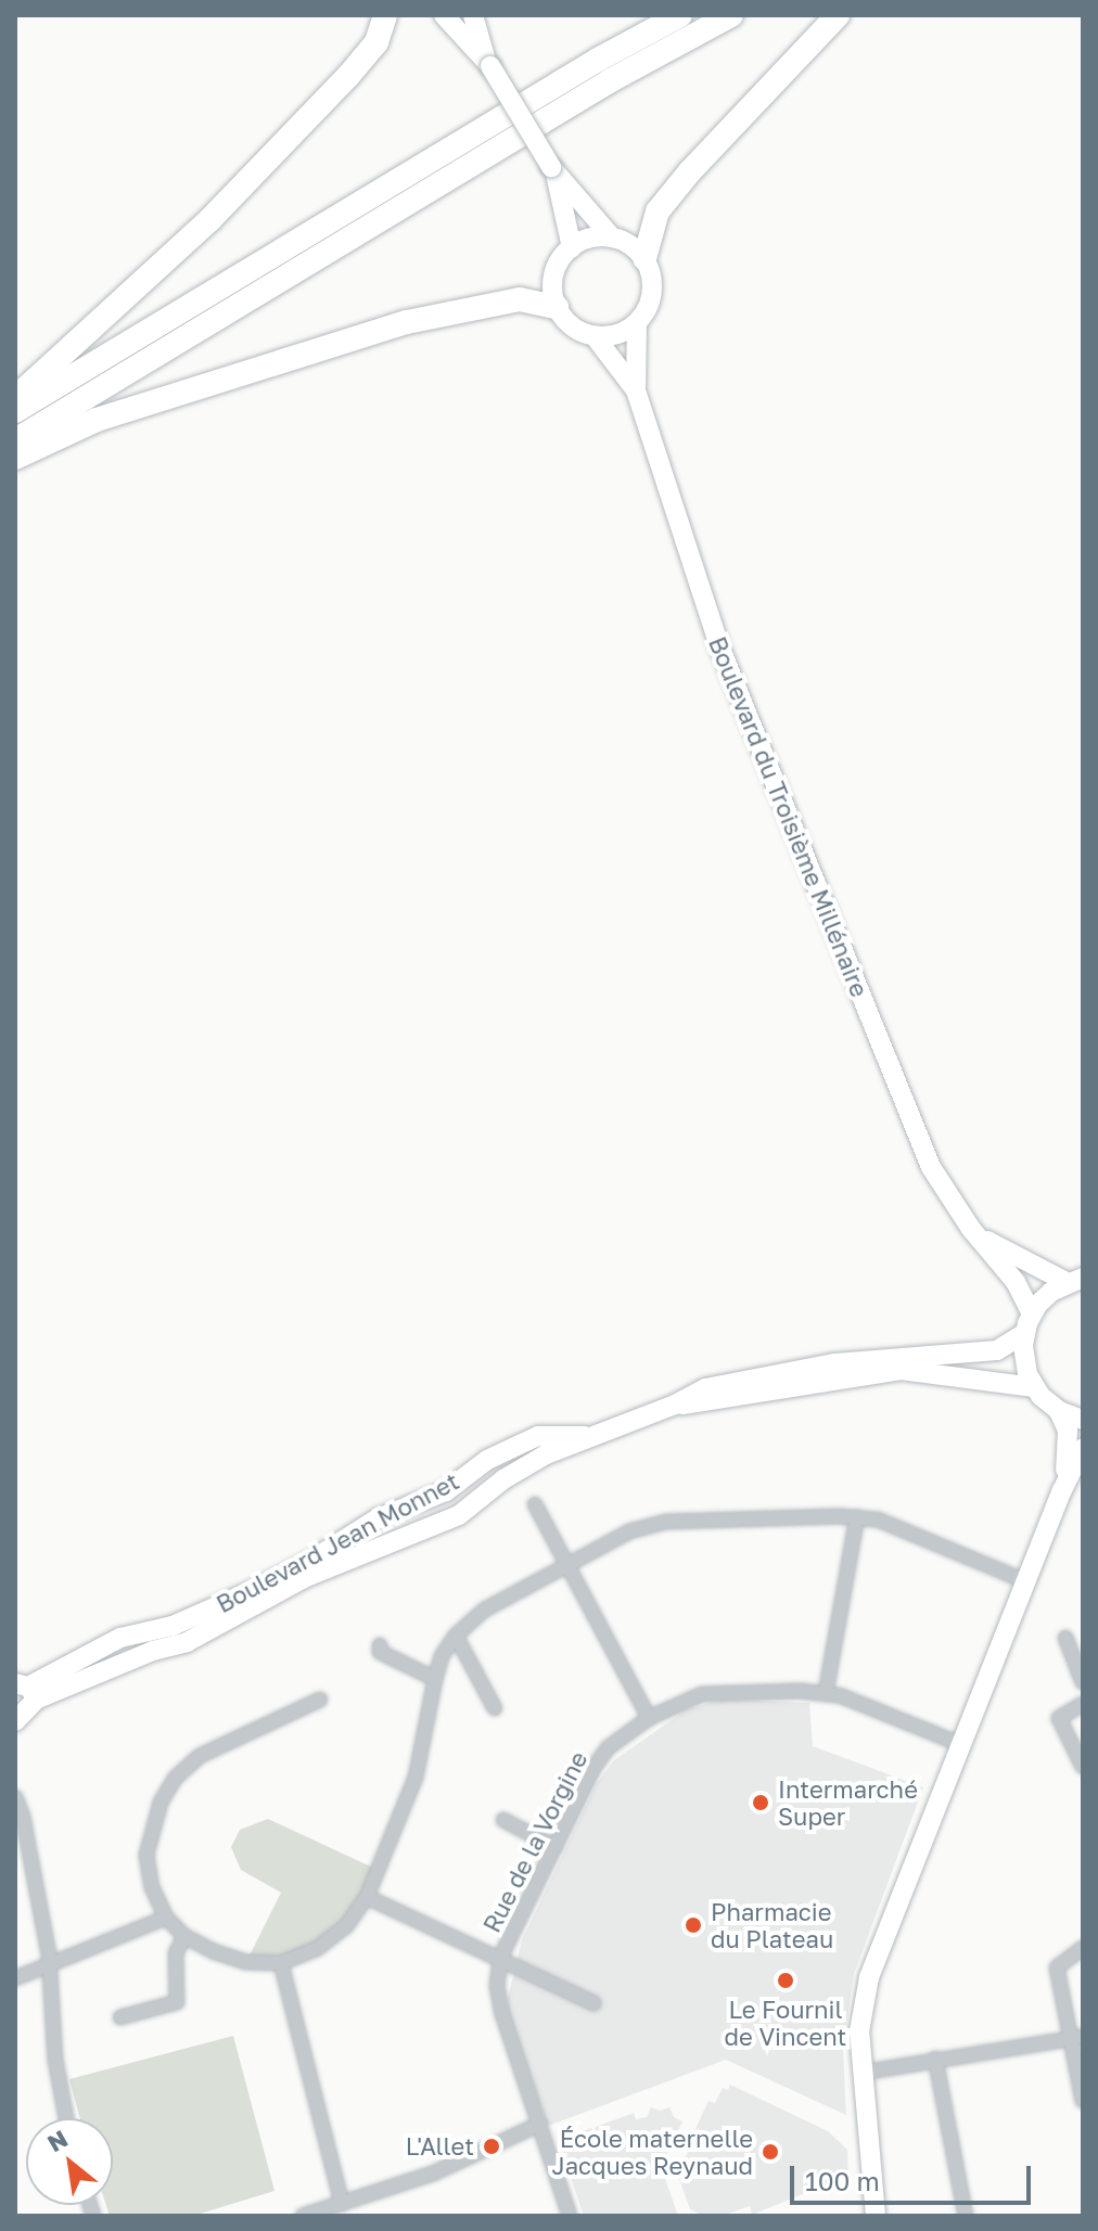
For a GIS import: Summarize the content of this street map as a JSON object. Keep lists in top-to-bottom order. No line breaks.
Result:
{"streets":{"street":["Boulevard du Troisième Millénaire","Boulevard Jean Monnet","Rue de la Vorgine"]},"crossings":[["Boulevard du Troisième Millénaire","Boulevard Jean Monnet"]],"places":["Intermarché Super","Pharmacie du Plateau","Le Fournil de Vincent","L'Allet","École maternelle Jacques Reynaud"],"scale_bar":"100 m","north":"top left"}
